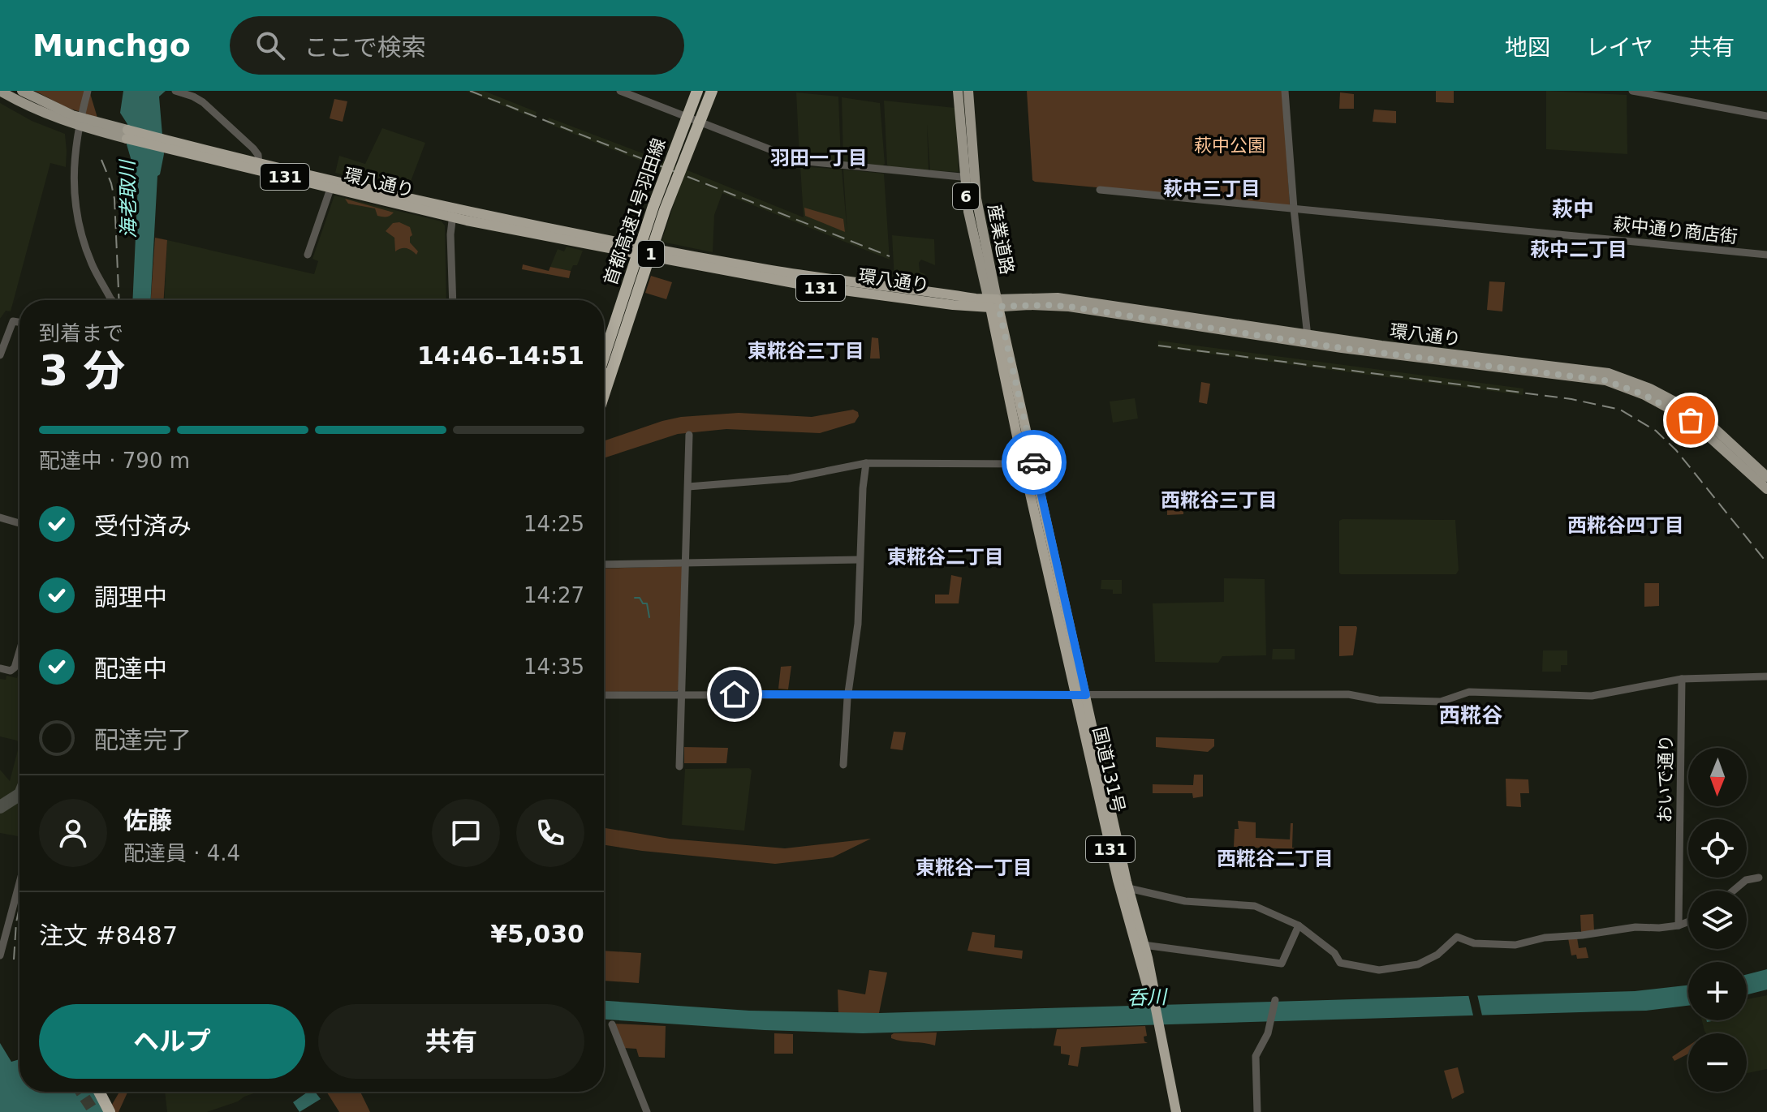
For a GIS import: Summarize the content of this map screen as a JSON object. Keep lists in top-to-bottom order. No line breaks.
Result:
{"streets":{"highway":["131","環八通り","首都高速1号羽田線","産業道路","1","国道131号"],"main road":["6"],"street":["萩中通り商店街","おいで通り"]},"crossings":[["環八通り","産業道路"],["産業道路","国道131号"]],"districts":["羽田一丁目","萩中三丁目","萩中","萩中二丁目","東糀谷三丁目","西糀谷三丁目","西糀谷四丁目","東糀谷二丁目","西糀谷","西糀谷二丁目","東糀谷一丁目"],"water":["海老取川","呑川"],"parks":["萩中公園"],"north":"bottom","page":{"header":"Munchgo","search":"ここで検索","nav":["地図","レイヤ","共有"],"heading":["3 分","到着まで","14:46–14:51"],"panel":["佐藤","配達員 · 4.4","注文 #8487","¥5,030"],"bar":"配達中 · 790 m","list":[["受付済み","14:25"],["調理中","14:27"],["配達中","14:35"],"配達完了"],"map_buttons":["+","−"],"buttons":["ヘルプ","共有"]}}
